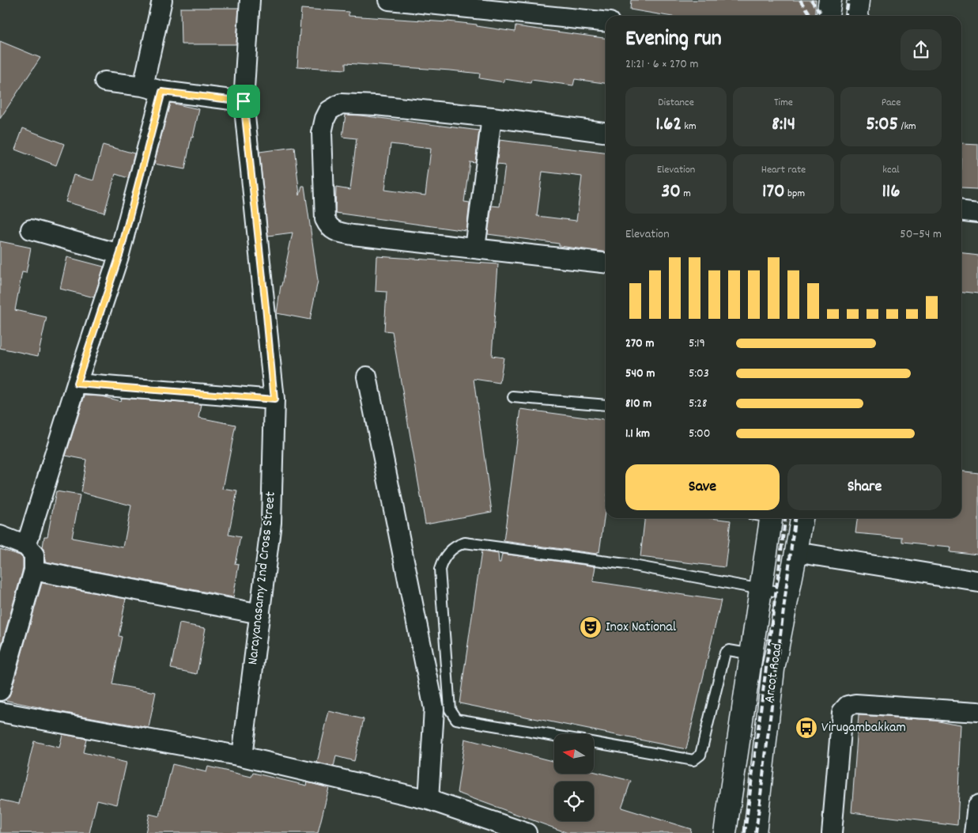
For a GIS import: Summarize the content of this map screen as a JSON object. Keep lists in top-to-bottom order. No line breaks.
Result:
{"streets":{"main road":["Arcot Road"],"street":["Narayanasamy 2nd Cross Street"]},"places":{"theatre":["Inox National"],"bus stop":["Virugambakkam"]},"north":"left","page":{"heading":["Evening run","21:21 · 6 × 270 m"],"stats":[["Distance","1.62 km"],["Time","8:14"],["Pace","5:05 /km"],["Elevation","30 m"],["Heart rate","170 bpm"],["kcal","116"]],"chart":["Elevation","50–54 m"],"list":[{"name":"270 m","note":"5:19"},{"name":"540 m","note":"5:03"},{"name":"810 m","note":"5:28"},{"name":"1.1 km","note":"5:00"}],"buttons":["Save","Share"]}}
